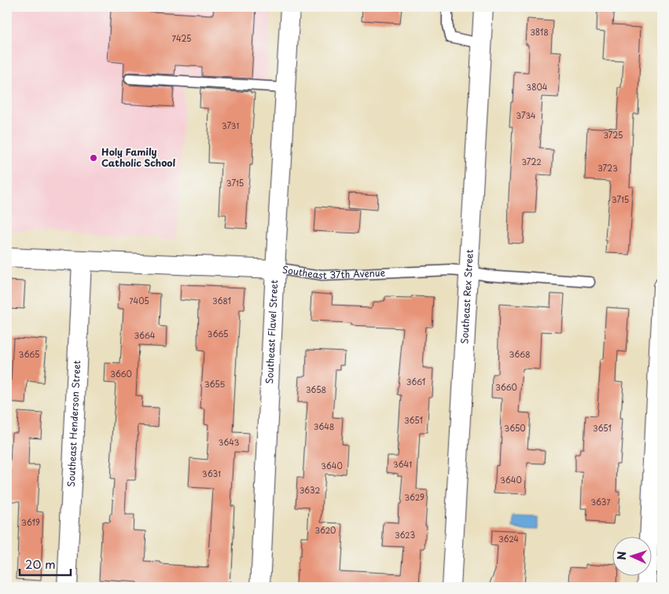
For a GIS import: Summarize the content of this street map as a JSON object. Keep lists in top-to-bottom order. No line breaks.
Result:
{"streets":{"street":["Southeast 37th Avenue","Southeast Rex Street","Southeast Flavel Street","Southeast Henderson Street"]},"crossings":[["Southeast 37th Avenue","Southeast Rex Street"],["Southeast 37th Avenue","Southeast Flavel Street"],["Southeast 37th Avenue","Southeast Henderson Street"]],"places":["Holy Family Catholic School"],"house_numbers":["3818","7425","3804","3734","3731","3725","3722","3723","3715","3715","7405","3681","3665","3664","3665","3668","3660","3661","3655","3660","3658","3651","3648","3650","3651","3643","3641","3640","3631","3640","3632","3629","3637","3619","3620","3623","3624"],"scale_bar":"20 m","north":"left"}
